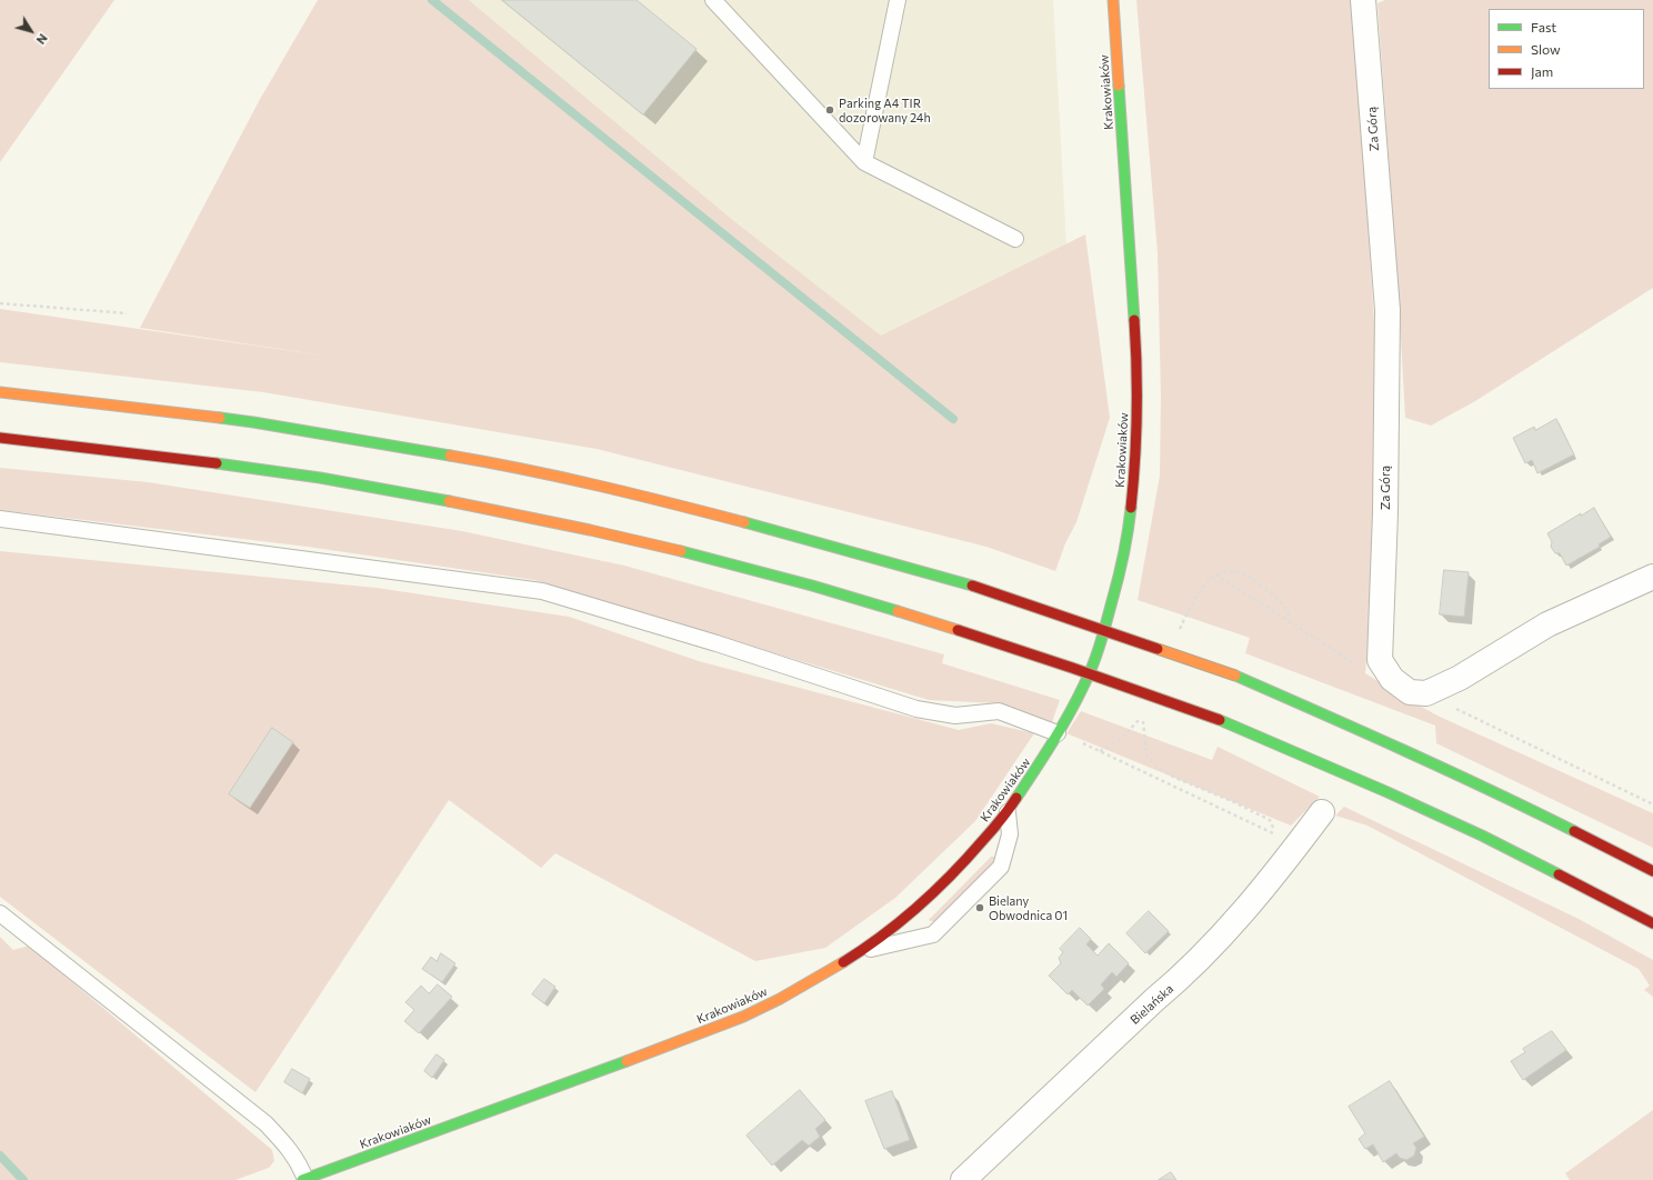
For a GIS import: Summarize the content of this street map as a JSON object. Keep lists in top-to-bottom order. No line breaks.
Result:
{"streets":{"main road":["Krakowiaków"],"street":["Za Górą","Bielańska"]},"places":["Parking A4 TIR dozorowany 24h","Bielany Obwodnica 01"],"legend":["Fast","Slow","Jam"],"north":"bottom right"}
